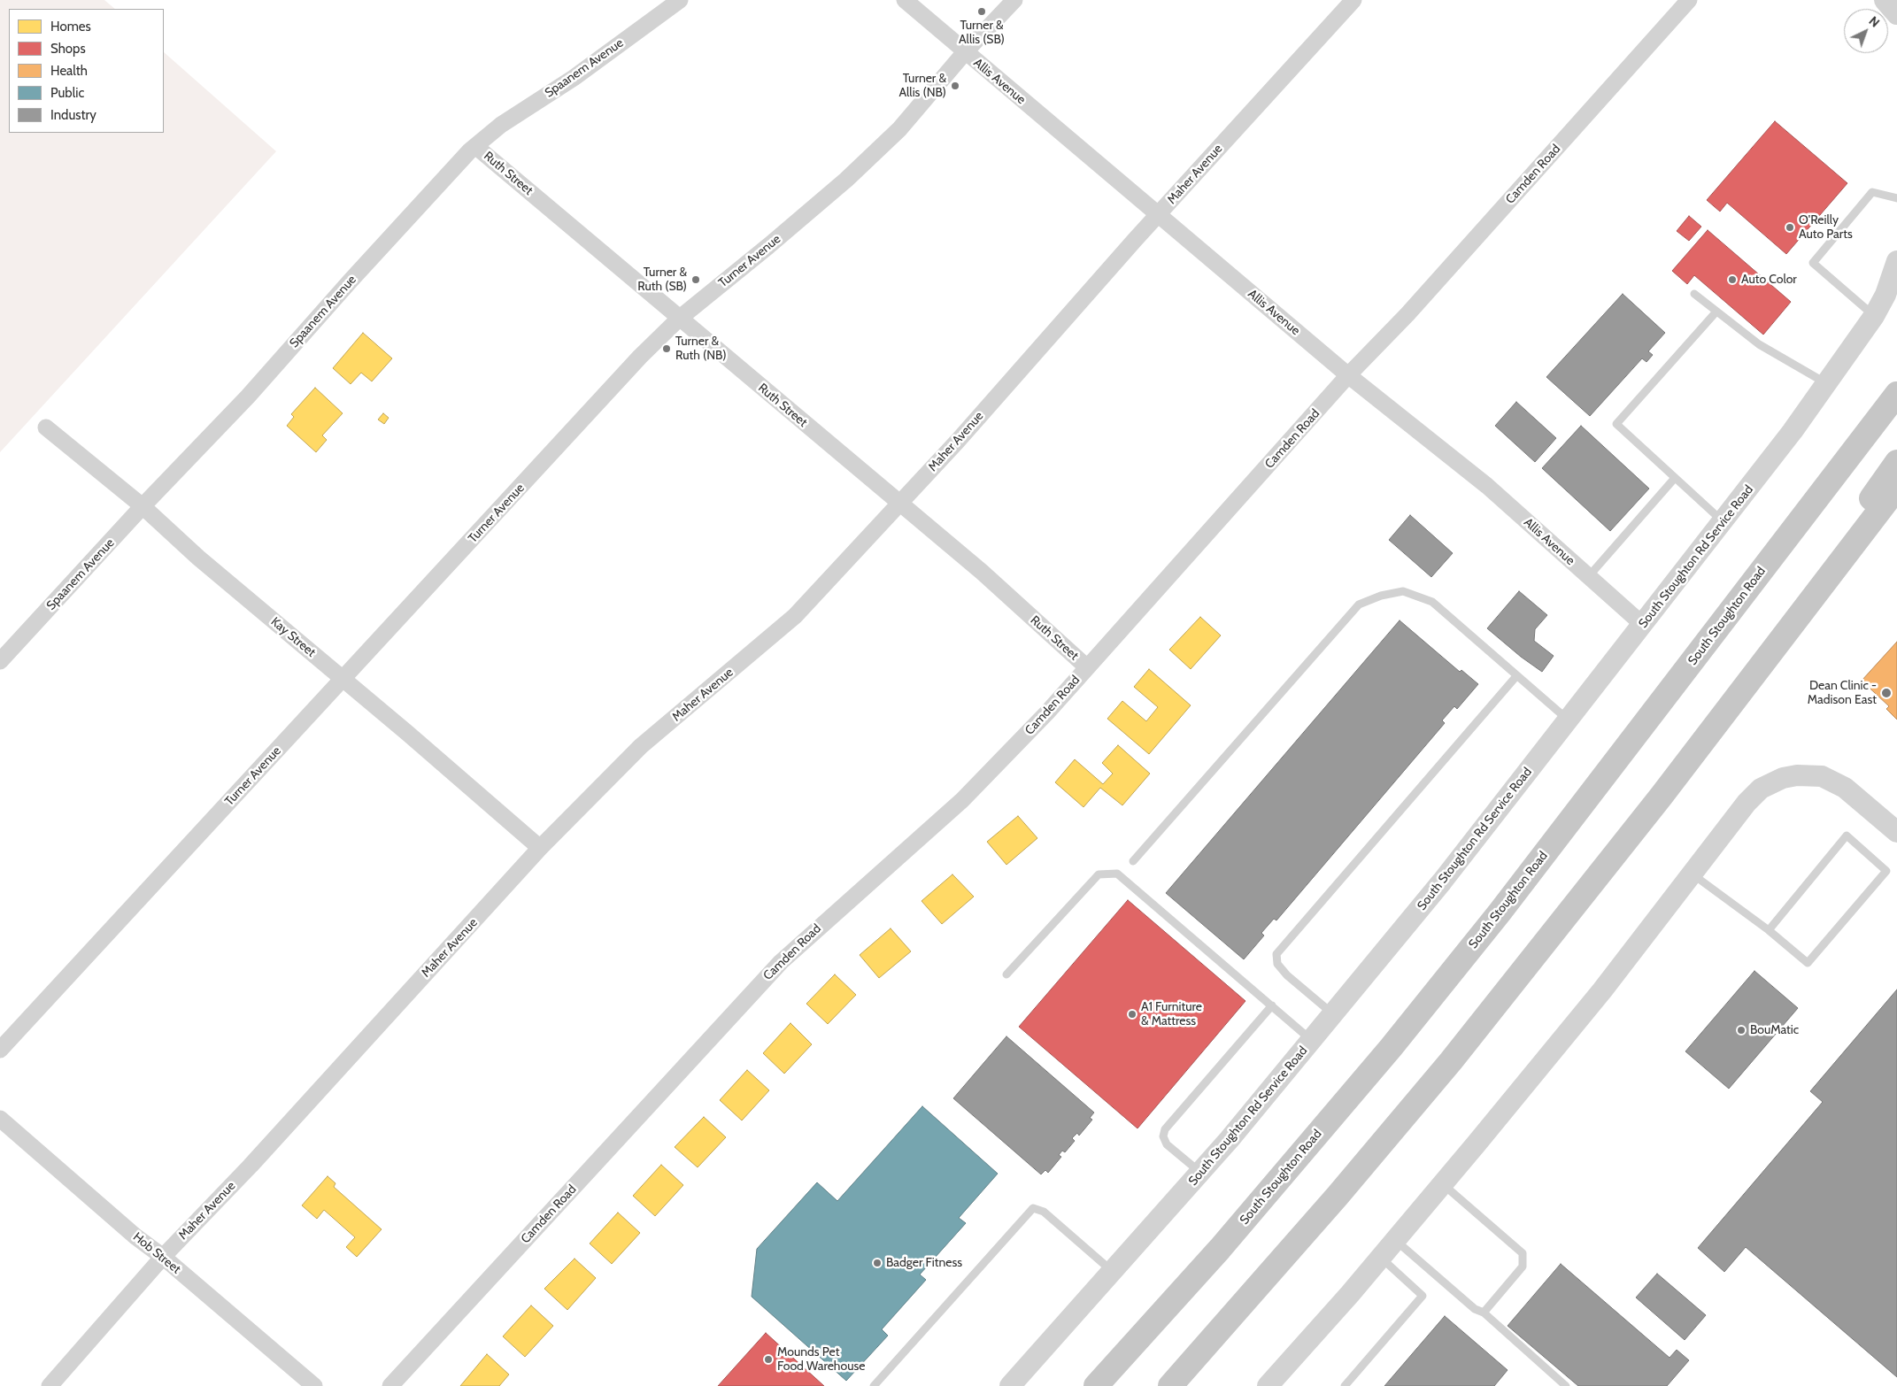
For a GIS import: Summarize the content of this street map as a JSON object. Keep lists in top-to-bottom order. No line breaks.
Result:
{"streets":{"main road":["South Stoughton Road"],"street":["Spaanem Avenue","Allis Avenue","Ruth Street","Maher Avenue","Camden Road","Turner Avenue","South Stoughton Rd Service Road","Kay Street","Hob Street"]},"crossings":[["Spaanem Avenue","Ruth Street"],["Spaanem Avenue","Kay Street"],["Allis Avenue","Maher Avenue"],["Allis Avenue","Camden Road"],["Allis Avenue","Turner Avenue"],["Allis Avenue","South Stoughton Rd Service Road"],["Ruth Street","Maher Avenue"],["Ruth Street","Camden Road"],["Ruth Street","Turner Avenue"],["Maher Avenue","Kay Street"],["Maher Avenue","Hob Street"],["Turner Avenue","Kay Street"]],"places":["Turner & Allis (SB)","Turner & Allis (NB)","O'Reilly Auto Parts","Turner & Ruth (SB)","Auto Color","Turner & Ruth (NB)","Dean Clinic - Madison East","A1 Furniture & Mattress","BouMatic","Badger Fitness","Mounds Pet Food Warehouse"],"legend":["Homes","Shops","Health","Public","Industry"],"north":"top right"}
